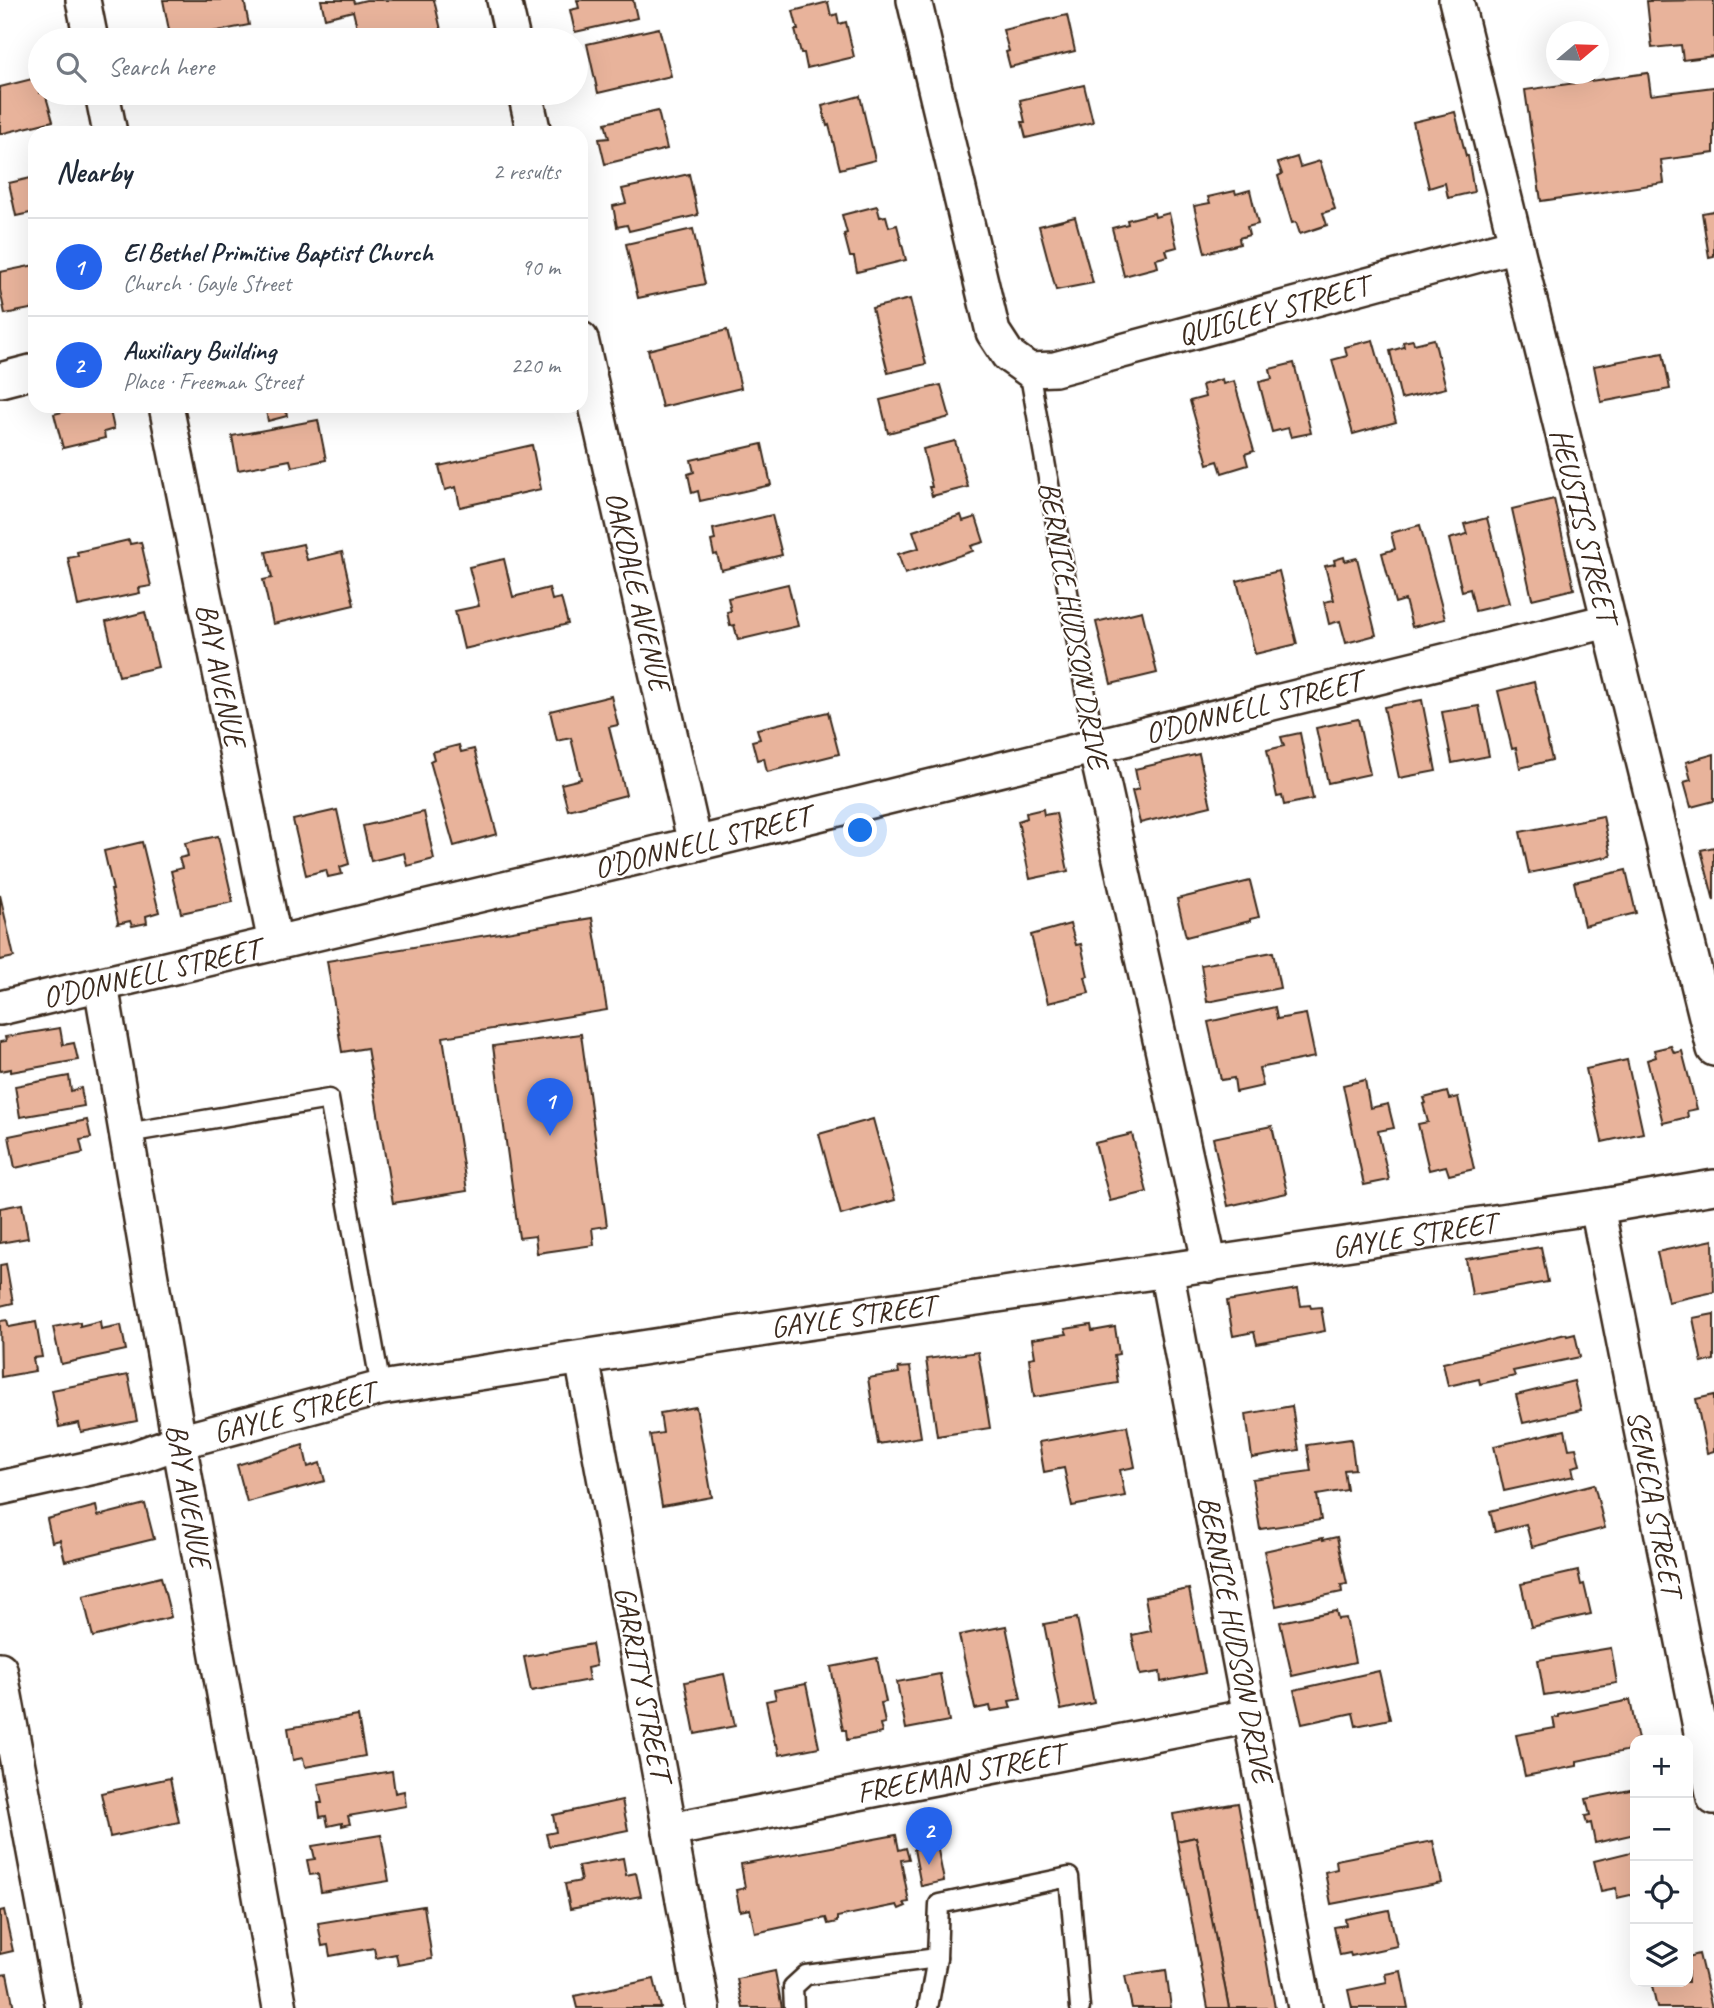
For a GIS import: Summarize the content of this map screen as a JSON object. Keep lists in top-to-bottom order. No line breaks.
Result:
{"streets":{"street":["QUIGLEY STREET","HEUSTIS STREET","OAKDALE AVENUE","BERNICE HUDSON DRIVE","BAY AVENUE","O'DONNELL STREET","GAYLE STREET","SENECA STREET","GARRITY STREET","FREEMAN STREET"]},"crossings":[["QUIGLEY STREET","HEUSTIS STREET"],["QUIGLEY STREET","BERNICE HUDSON DRIVE"],["HEUSTIS STREET","O'DONNELL STREET"],["OAKDALE AVENUE","O'DONNELL STREET"],["BERNICE HUDSON DRIVE","O'DONNELL STREET"],["BERNICE HUDSON DRIVE","GAYLE STREET"],["BERNICE HUDSON DRIVE","FREEMAN STREET"],["BAY AVENUE","O'DONNELL STREET"],["BAY AVENUE","GAYLE STREET"],["GAYLE STREET","SENECA STREET"],["GAYLE STREET","GARRITY STREET"],["GARRITY STREET","FREEMAN STREET"]],"north":"right","page":{"search":"Search here","heading":["Nearby","2 results"],"list":[{"mark":"1","name":"El Bethel Primitive Baptist Church","note":"Church · Gayle Street","value":"90 m"},{"mark":"2","name":"Auxiliary Building","note":"Place · Freeman Street","value":"220 m"}],"pins":["1","2"],"map_buttons":["+","−"]}}
